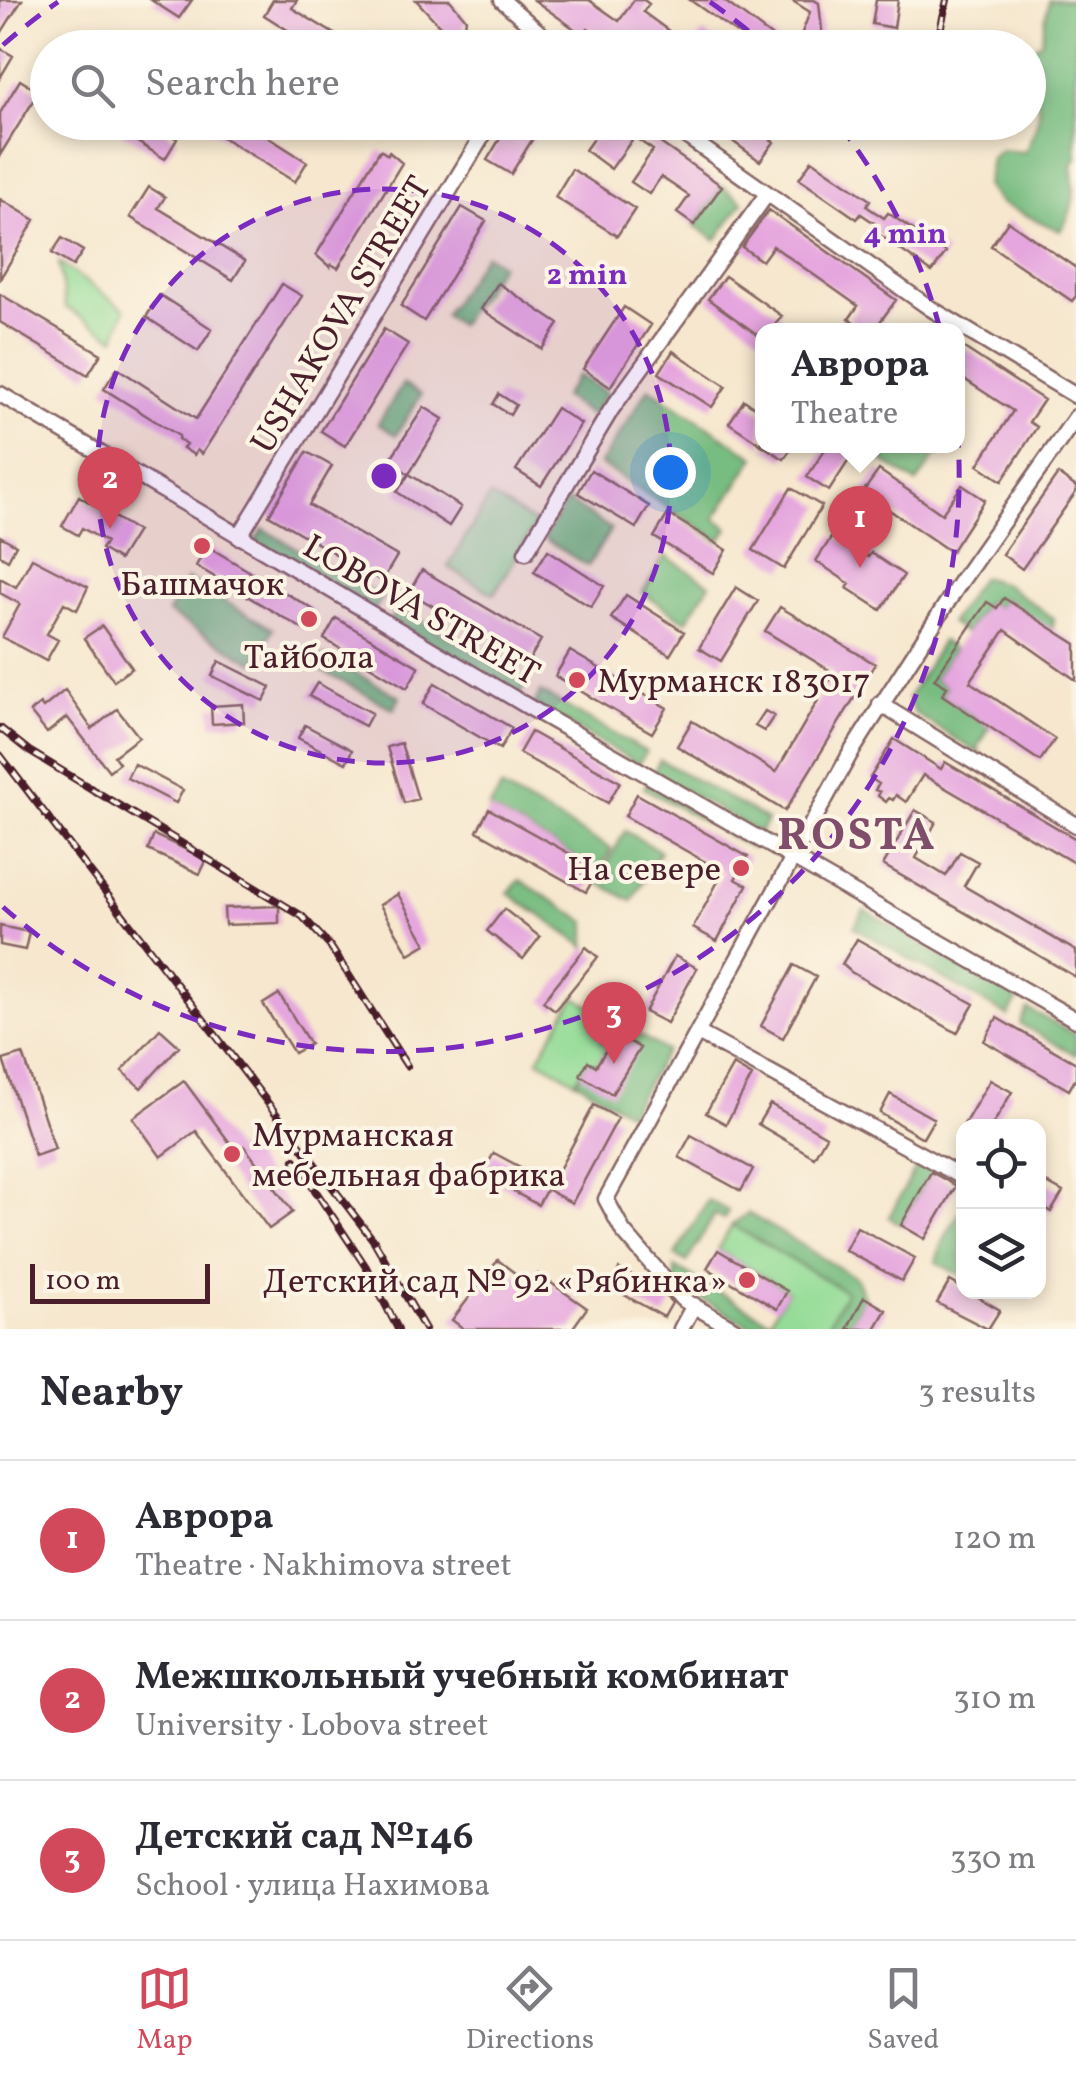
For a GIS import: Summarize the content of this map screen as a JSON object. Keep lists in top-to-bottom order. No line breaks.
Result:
{"streets":{"street":["USHAKOVA STREET","LOBOVA STREET"]},"crossings":[["USHAKOVA STREET","LOBOVA STREET"]],"districts":["ROSTA"],"places":["Башмачок","Тайбола","Мурманск 183017","На севере","Мурманская мебельная фабрика","Детский сад № 92 «Рябинка»"],"scale_bar":"100 m","page":{"search":"Search here","popup":["Аврора","Theatre"],"pins":["2","1","3"],"scale":"100 m","heading":["Nearby","3 results"],"list":[{"mark":"1","name":"Аврора","note":"Theatre · Nakhimova street","value":"120 m"},{"mark":"2","name":"Межшкольный учебный комбинат","note":"University · Lobova street","value":"310 m"},{"mark":"3","name":"Детский сад №146","note":"School · улица Нахимова","value":"330 m"}],"nav":["Map","Directions","Saved"]},"rings":["4 min","2 min"]}
